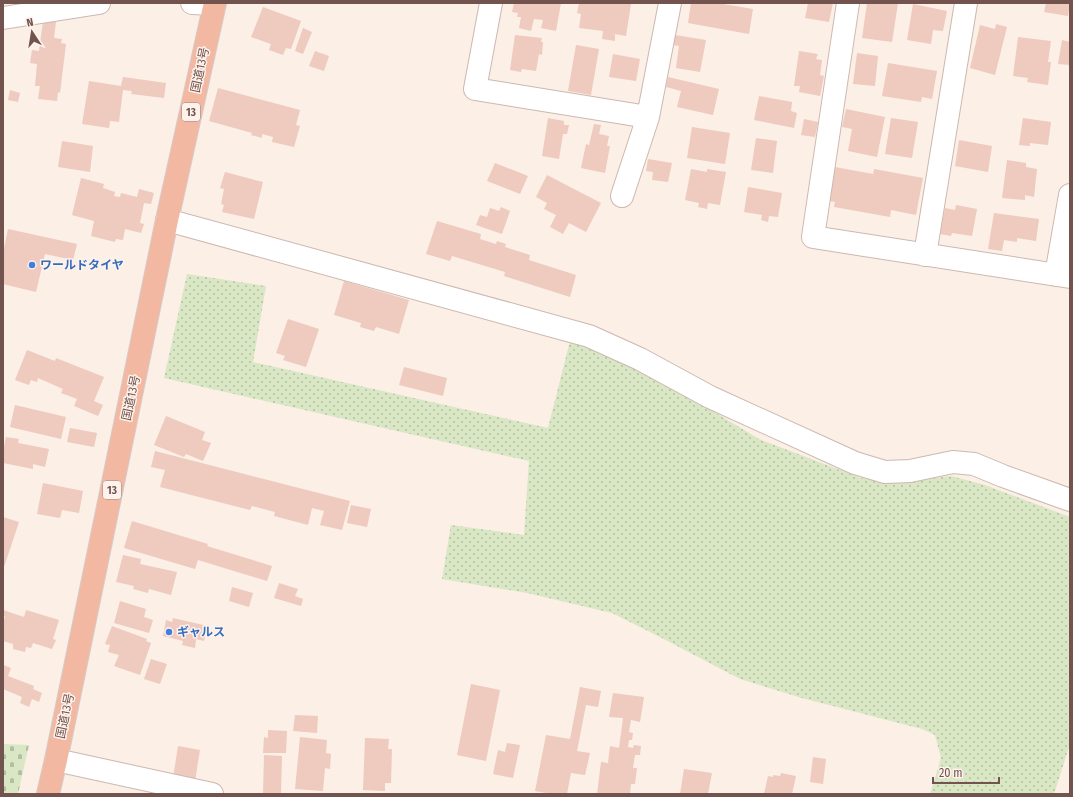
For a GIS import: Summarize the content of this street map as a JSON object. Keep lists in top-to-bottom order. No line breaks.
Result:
{"streets":{"highway":["国道13号","13"]},"places":["ワールドタイヤ","ギャルス"],"scale_bar":"20 m","north":"top"}
